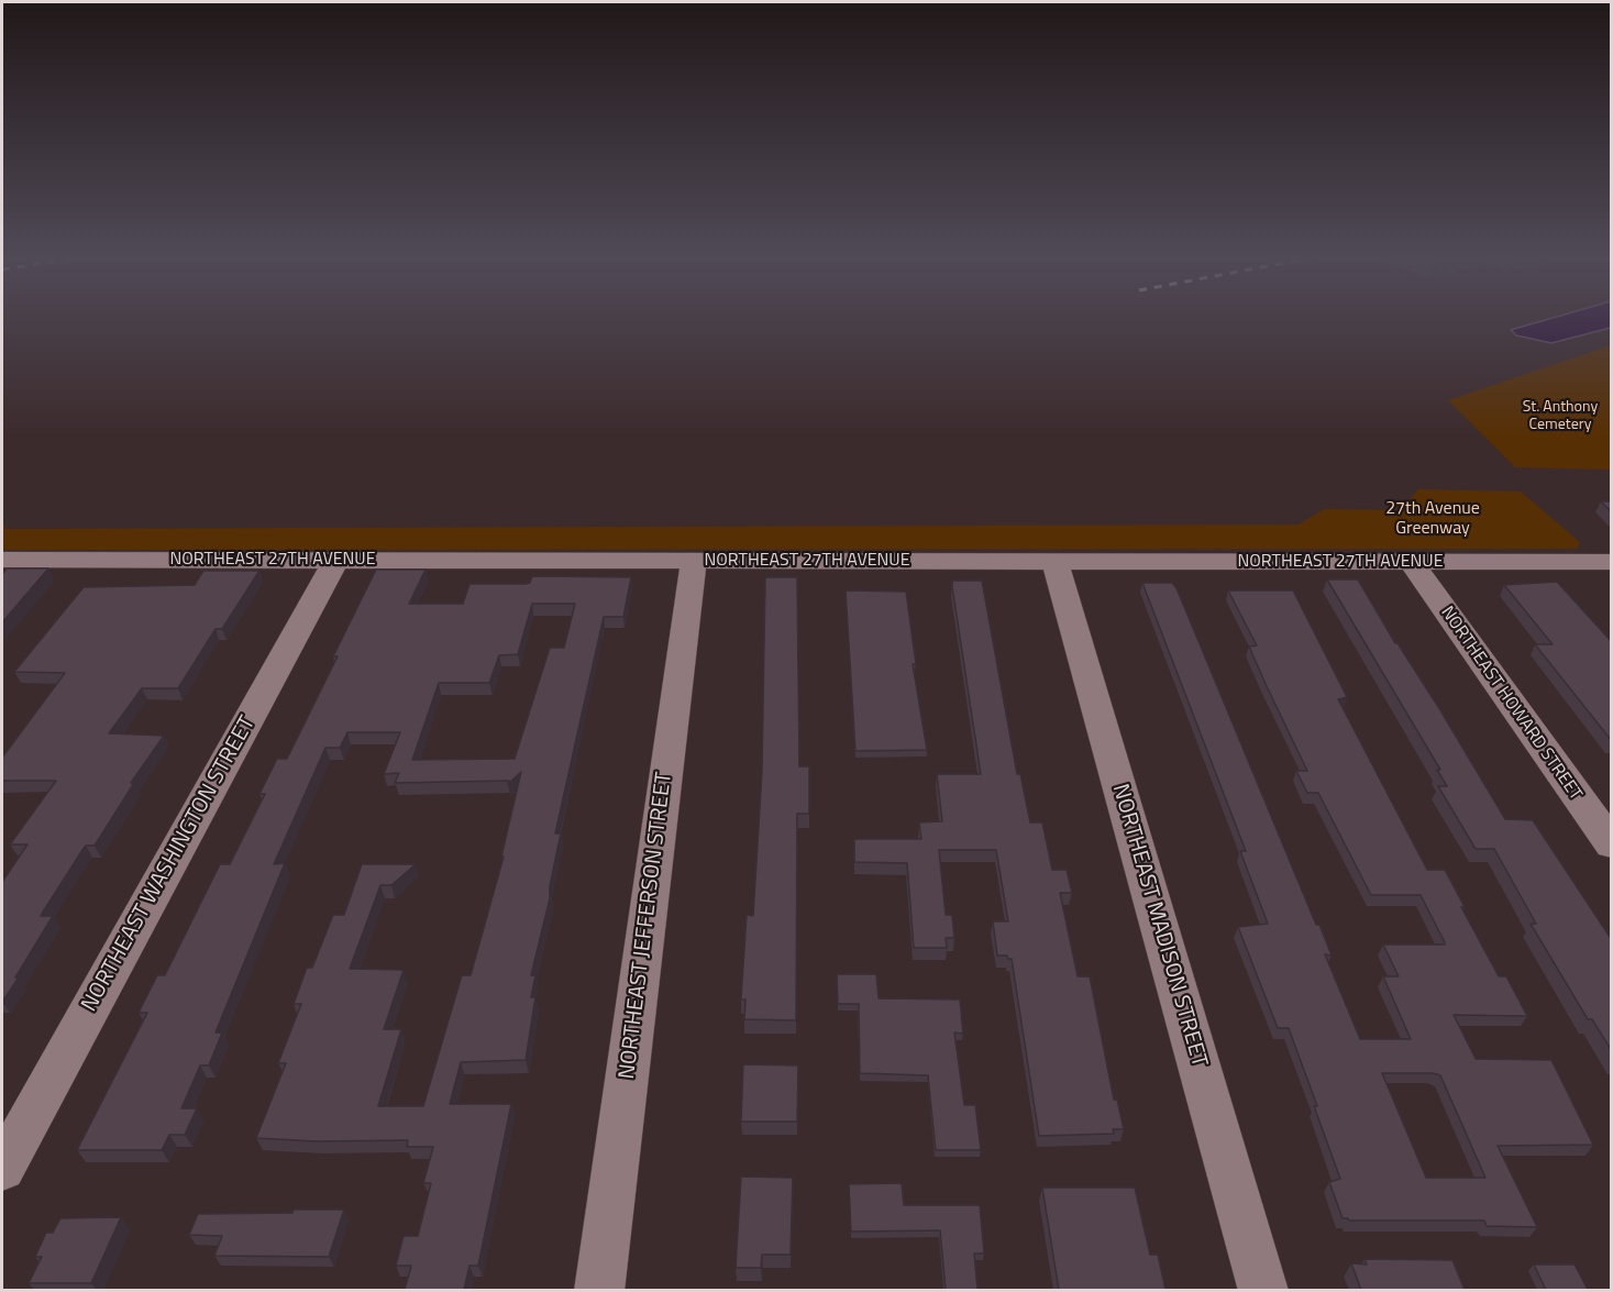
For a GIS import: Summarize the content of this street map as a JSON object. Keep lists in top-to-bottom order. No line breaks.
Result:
{"streets":{"street":["NORTHEAST 27TH AVENUE","NORTHEAST HOWARD STREET","NORTHEAST WASHINGTON STREET","NORTHEAST JEFFERSON STREET","NORTHEAST MADISON STREET"]},"crossings":[["NORTHEAST 27TH AVENUE","NORTHEAST HOWARD STREET"],["NORTHEAST 27TH AVENUE","NORTHEAST WASHINGTON STREET"],["NORTHEAST 27TH AVENUE","NORTHEAST JEFFERSON STREET"],["NORTHEAST 27TH AVENUE","NORTHEAST MADISON STREET"]],"parks":["St. Anthony Cemetery","27th Avenue Greenway"]}
